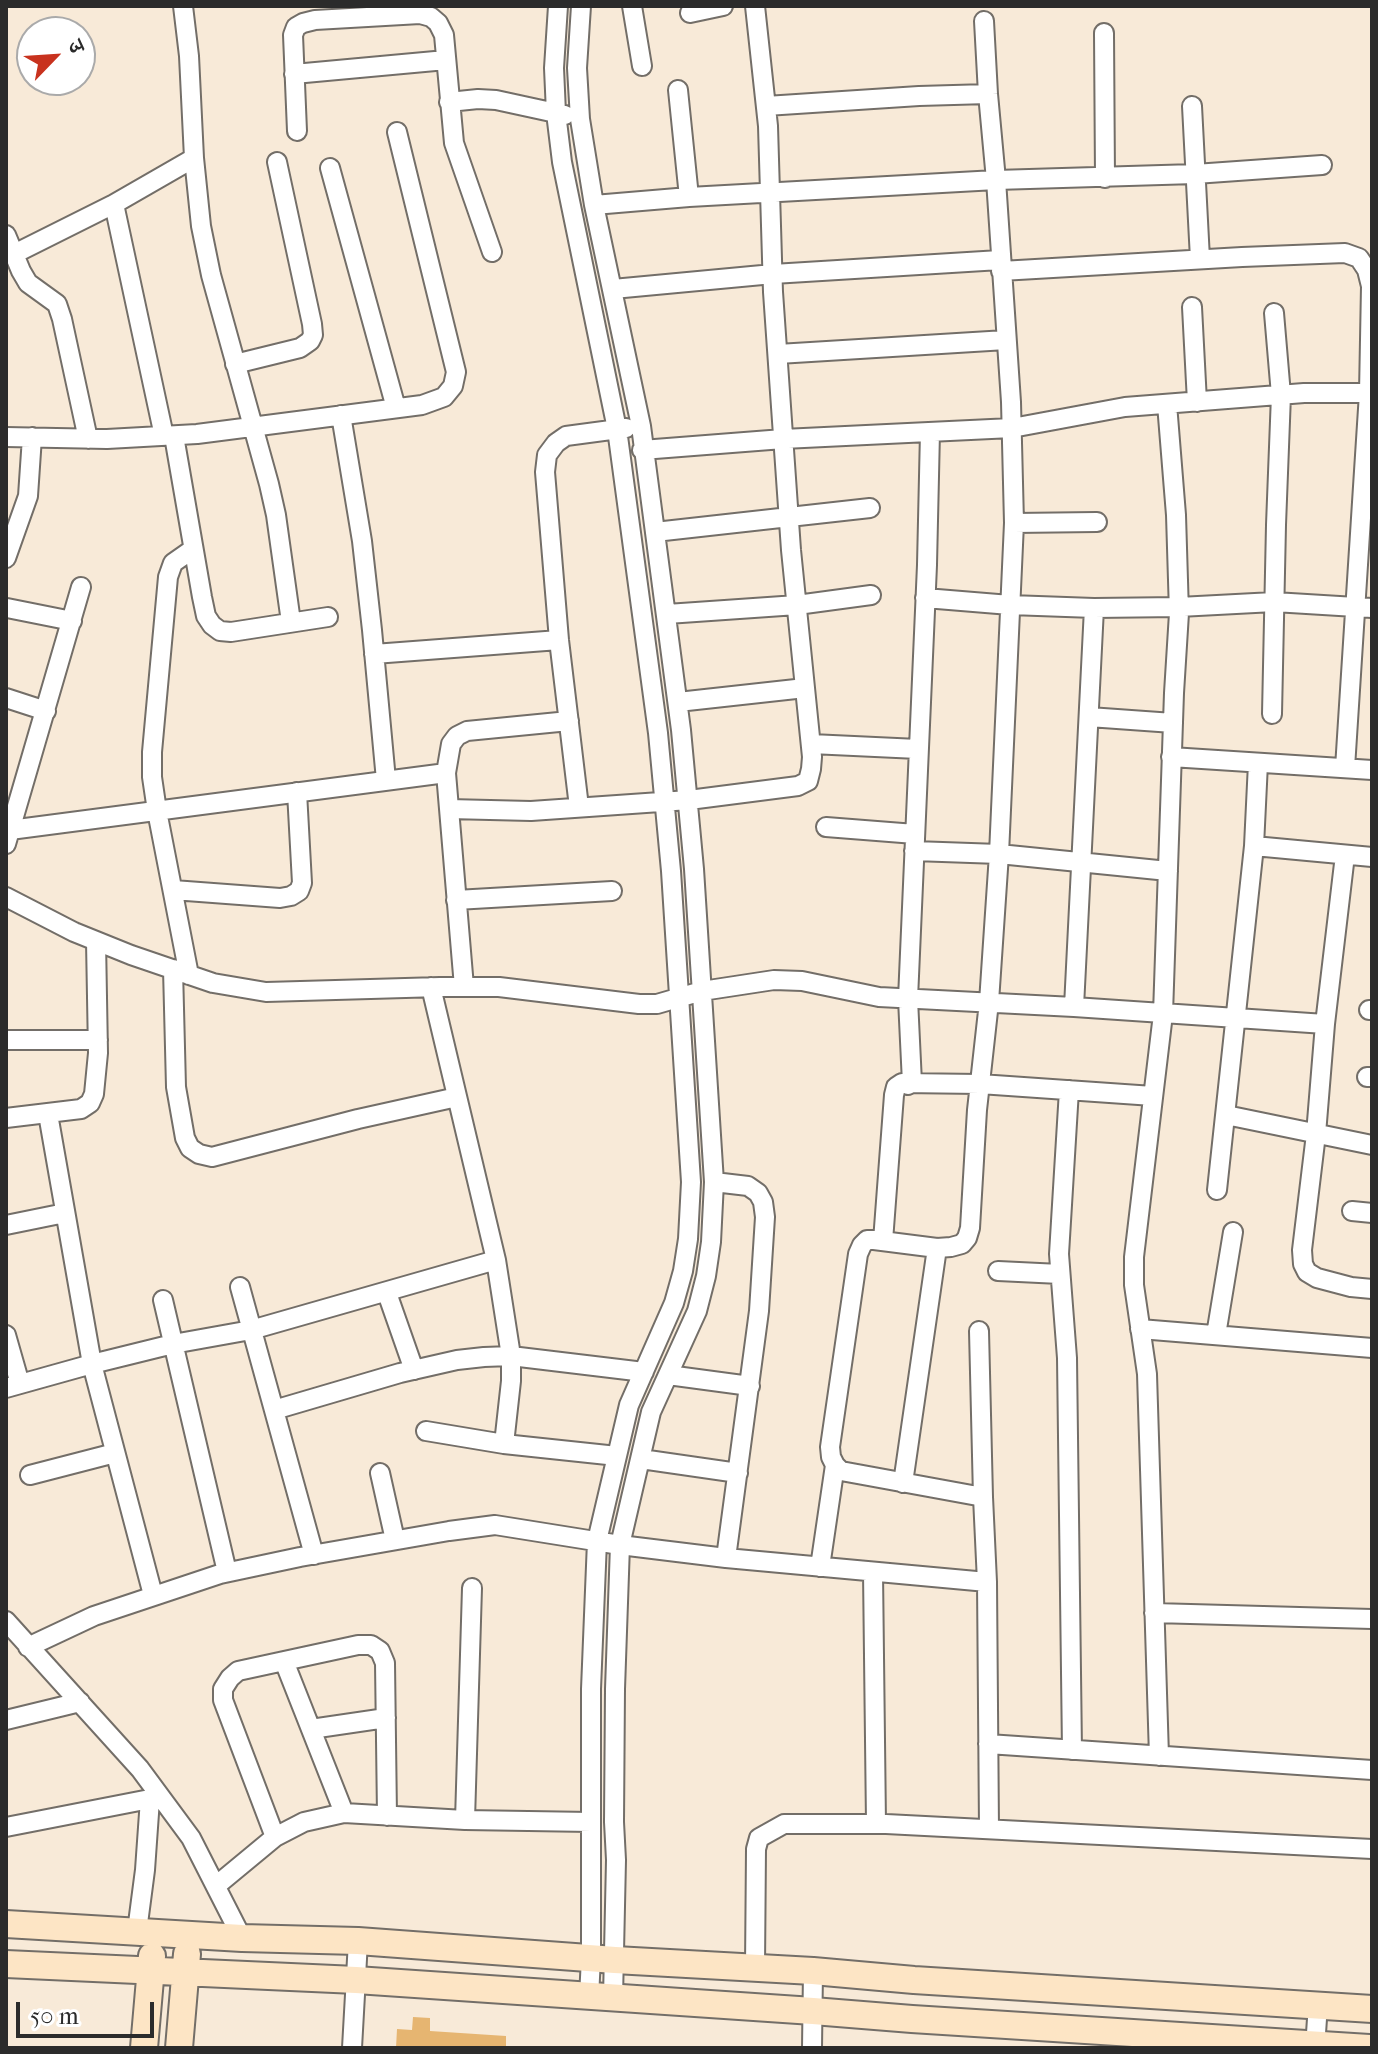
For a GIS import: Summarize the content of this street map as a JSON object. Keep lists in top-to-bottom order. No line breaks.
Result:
{"scale_bar":"50 m","north":"top right"}
